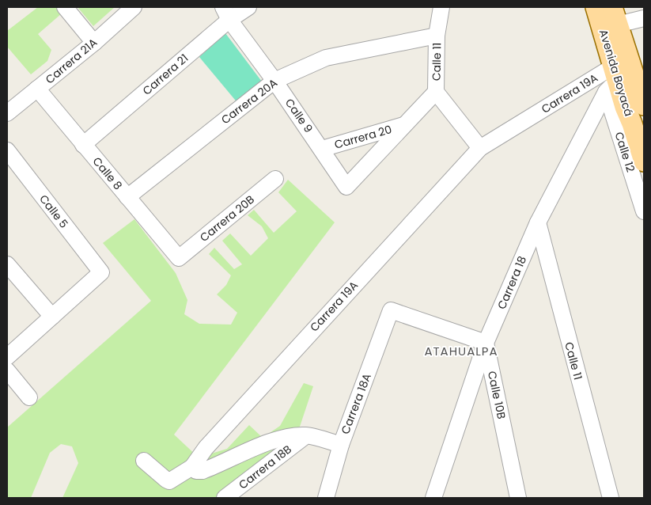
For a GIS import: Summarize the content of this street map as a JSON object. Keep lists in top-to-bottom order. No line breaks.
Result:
{"streets":{"main road":["Avenida Boyacá"],"street":["Carrera 21A","Calle 11","Carrera 21","Carrera 19A","Carrera 20A","Calle 9","Carrera 20","Calle 12","Calle 8","Calle 5","Carrera 20B","Carrera 18","Calle 10B","Carrera 18A","Carrera 18B"]},"crossings":[["Carrera 21A","Calle 8"],["Calle 11","Carrera 19A"],["Calle 11","Carrera 20A"],["Calle 11","Carrera 20"],["Calle 11","Carrera 18"],["Avenida Boyacá","Carrera 19A"],["Avenida Boyacá","Calle 12"],["Avenida Boyacá","Carrera 18"],["Carrera 21","Calle 9"],["Carrera 21","Calle 8"],["Carrera 19A","Calle 12"],["Carrera 19A","Carrera 18"],["Carrera 20A","Calle 9"],["Carrera 20A","Calle 8"],["Calle 9","Carrera 20"],["Calle 12","Carrera 18"],["Calle 8","Carrera 20B"],["Carrera 18","Calle 10B"],["Carrera 18","Carrera 18A"],["Calle 10B","Carrera 18A"]],"districts":["ATAHUALPA"]}
